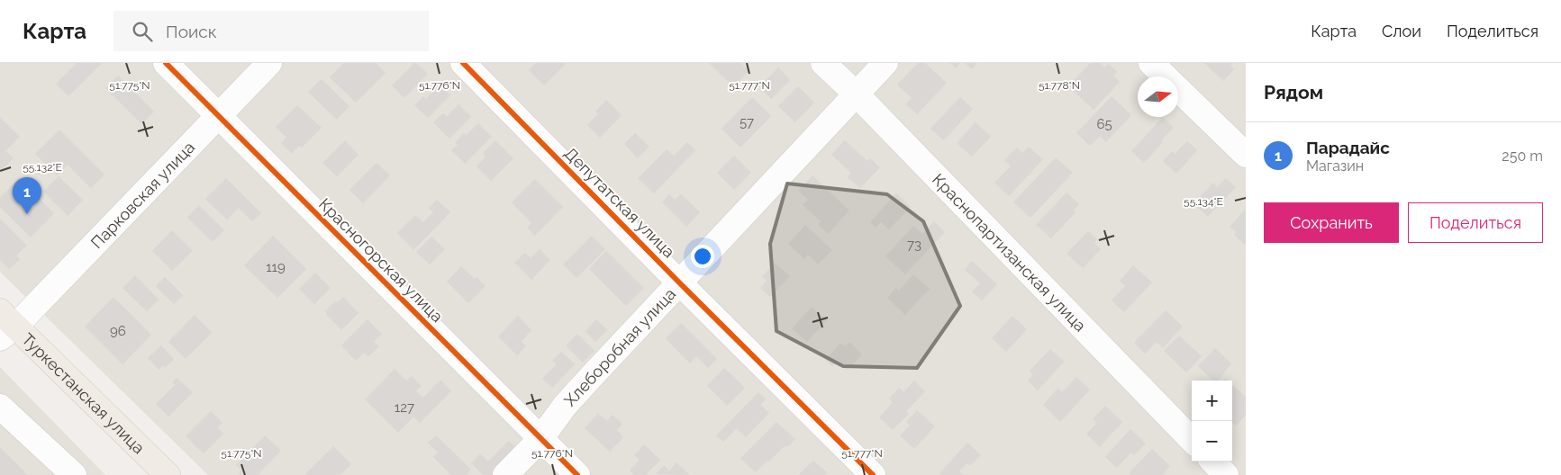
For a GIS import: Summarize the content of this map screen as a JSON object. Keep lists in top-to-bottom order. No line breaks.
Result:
{"streets":{"main road":["Туркестанская улица"],"street":["Парковская улица","Депутатская улица","Краснопартизанская улица","Красногорская улица","Хлеборобная улица"]},"crossings":[["Парковская улица","Красногорская улица"],["Парковская улица","Туркестанская улица"],["Депутатская улица","Хлеборобная улица"],["Краснопартизанская улица","Хлеборобная улица"],["Красногорская улица","Хлеборобная улица"]],"house_numbers":["57","65","73","119","96","127"],"north":"right","page":{"header":"Карта","search":"Поиск","nav":["Карта","Слои","Поделиться"],"heading":"Рядом","list":[{"mark":"1","name":"Парадайс","note":"Магазин","value":"250 m"}],"pins":"1","buttons":["Сохранить","Поделиться"],"map_buttons":["+","−"]},"coordinates":["51.775°N","51.776°N","51.777°N","51.778°N","55.132°E","55.134°E"]}
